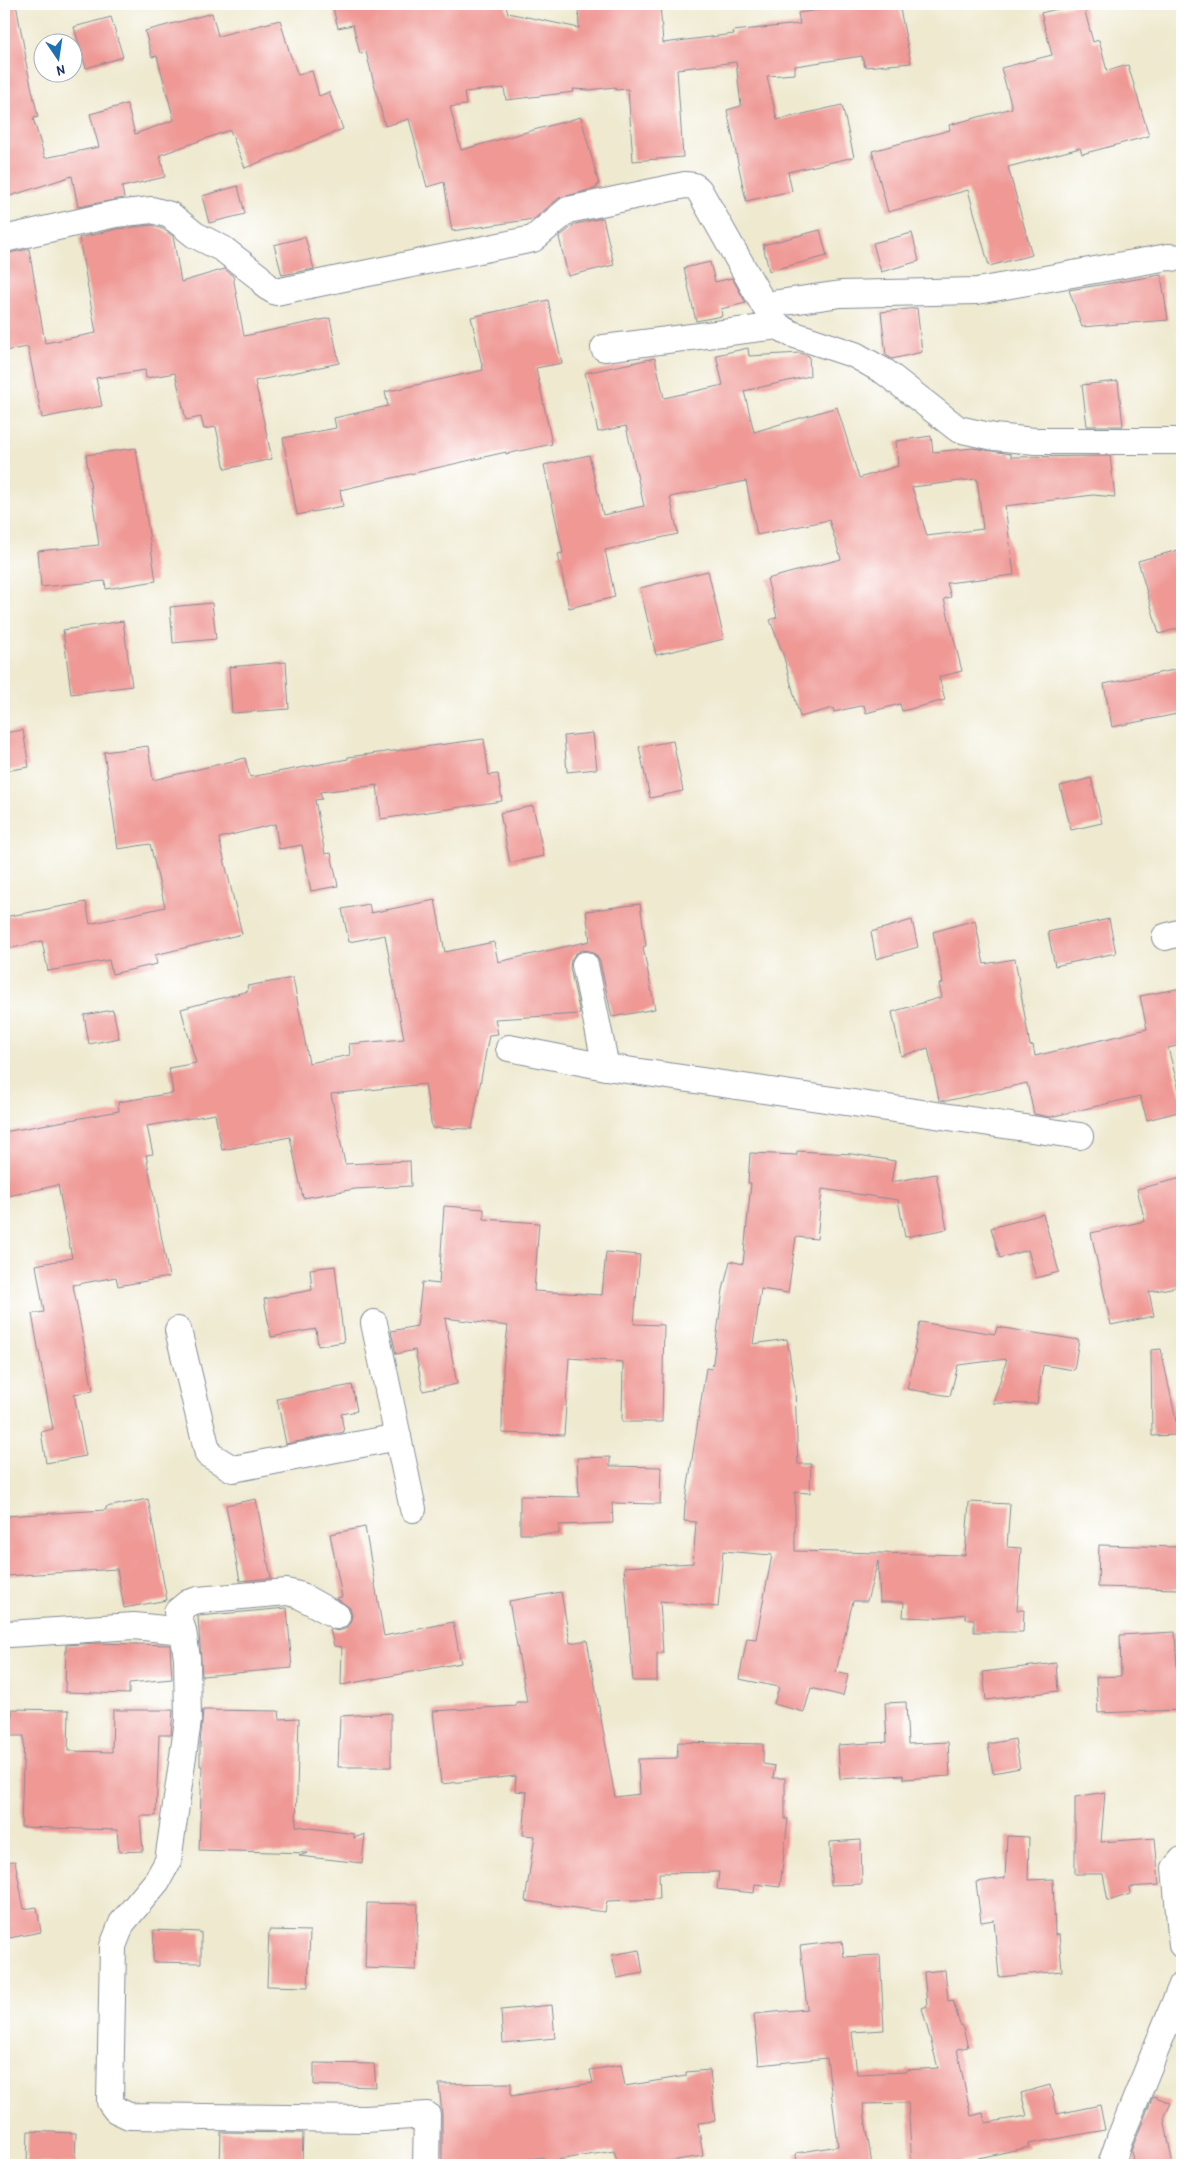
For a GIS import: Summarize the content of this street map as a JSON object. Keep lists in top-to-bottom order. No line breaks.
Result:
{"north":"bottom"}
